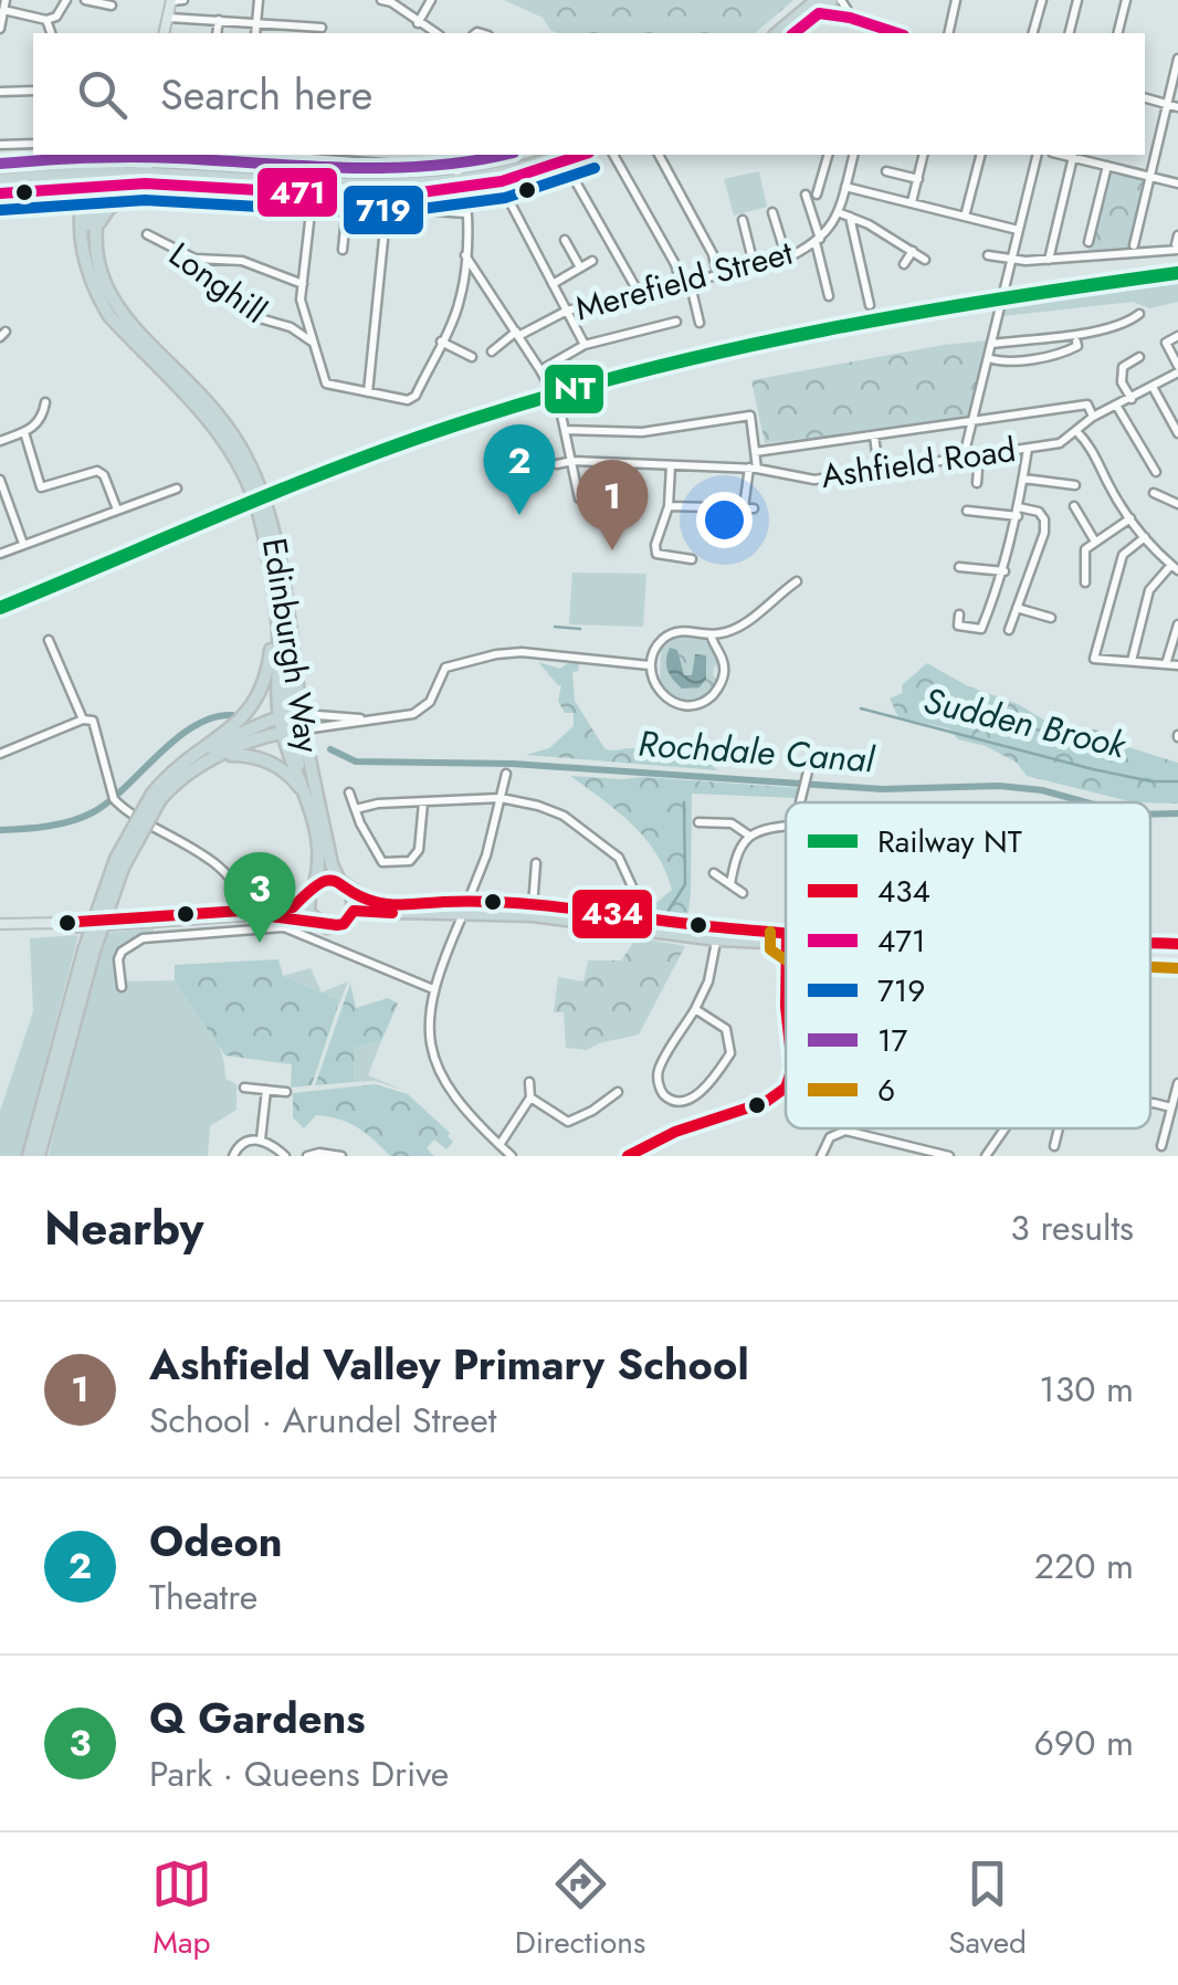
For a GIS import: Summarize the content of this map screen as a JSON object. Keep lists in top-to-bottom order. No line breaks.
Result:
{"streets":{"highway":["Edinburgh Way"],"street":["Merefield Street","Longhill","Ashfield Road"]},"water":["Sudden Brook","Rochdale Canal"],"lines":["transit line 471","transit line 17","transit line 719","rail line NT","transit line 434","transit line 6"],"legend":["Railway NT","434","471","719","17","6"],"page":{"search":"Search here","pins":["2","1","3"],"heading":["Nearby","3 results"],"list":[{"mark":"1","name":"Ashfield Valley Primary School","note":"School · Arundel Street","value":"130 m"},{"mark":"2","name":"Odeon","note":"Theatre","value":"220 m"},{"mark":"3","name":"Q Gardens","note":"Park · Queens Drive","value":"690 m"}],"nav":["Map","Directions","Saved"]}}
